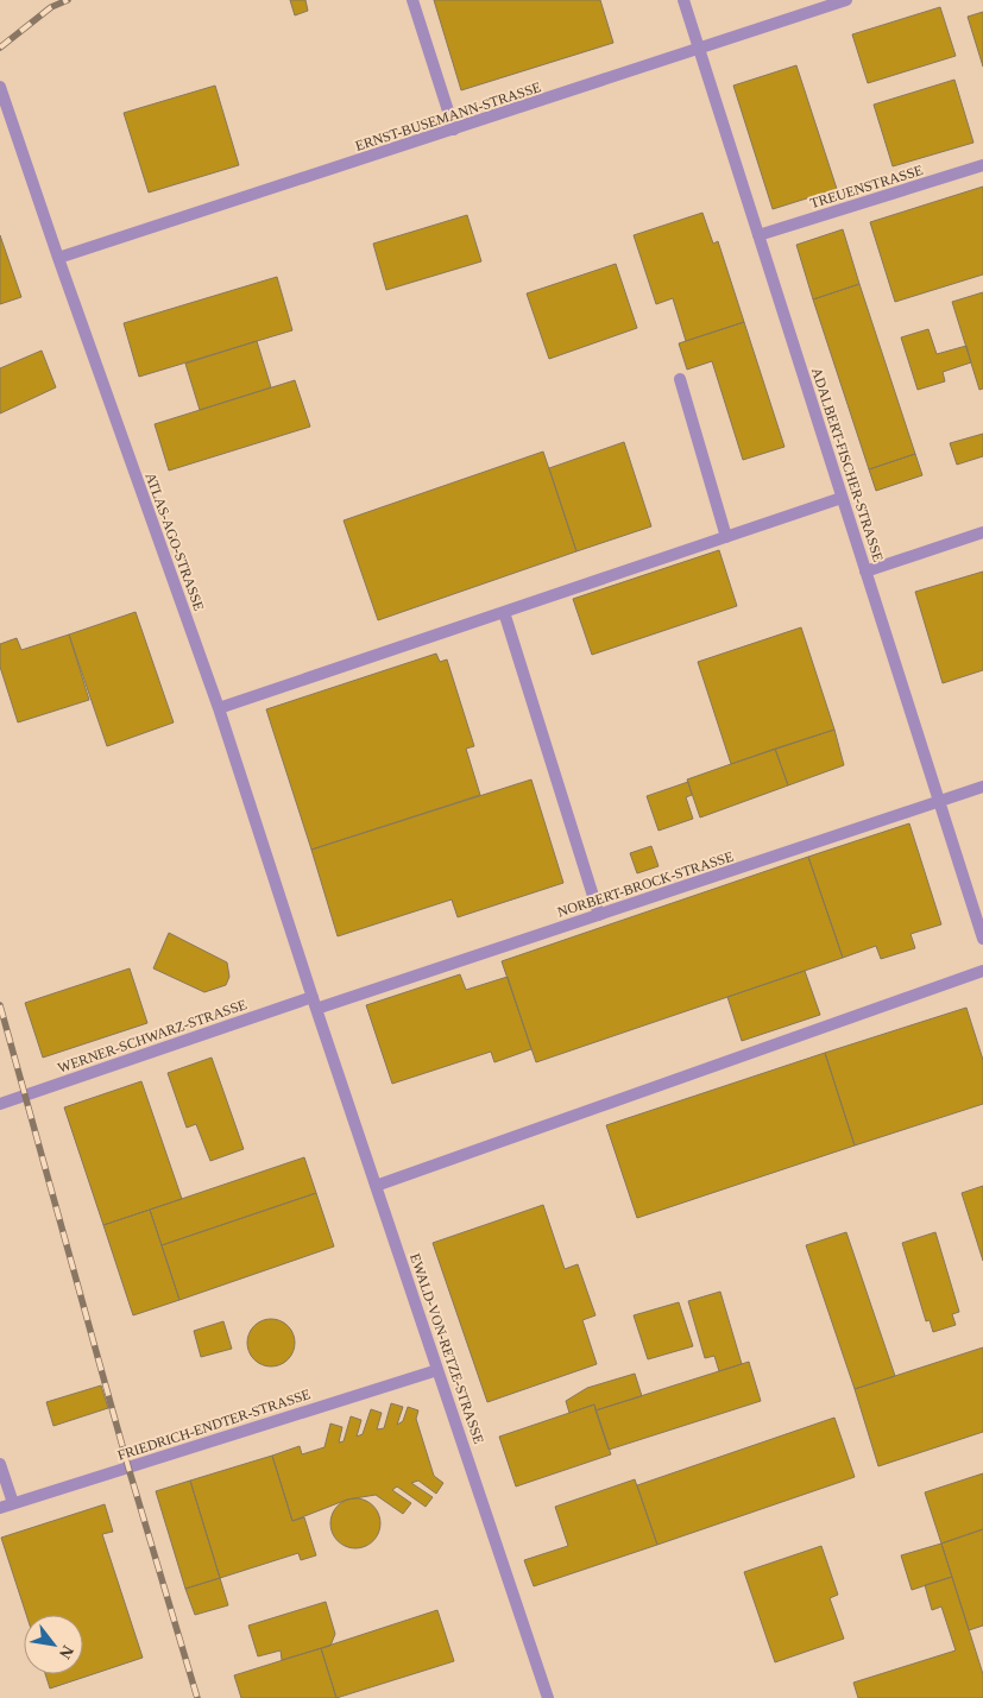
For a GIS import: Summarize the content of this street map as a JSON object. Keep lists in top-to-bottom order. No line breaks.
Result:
{"streets":{"lane":["ERNST-BUSEMANN-STRASSE","TREUENSTRASSE","ADALBERT-FISCHER-STRASSE","ATLAS-AGO-STRASSE","NORBERT-BROCK-STRASSE","WERNER-SCHWARZ-STRASSE","EWALD-VON-RETZE-STRASSE","FRIEDRICH-ENDTER-STRASSE"]},"crossings":[["ERNST-BUSEMANN-STRASSE","ADALBERT-FISCHER-STRASSE"],["ERNST-BUSEMANN-STRASSE","ATLAS-AGO-STRASSE"],["TREUENSTRASSE","ADALBERT-FISCHER-STRASSE"],["ADALBERT-FISCHER-STRASSE","NORBERT-BROCK-STRASSE"],["ATLAS-AGO-STRASSE","NORBERT-BROCK-STRASSE"],["ATLAS-AGO-STRASSE","WERNER-SCHWARZ-STRASSE"],["ATLAS-AGO-STRASSE","EWALD-VON-RETZE-STRASSE"],["NORBERT-BROCK-STRASSE","WERNER-SCHWARZ-STRASSE"],["NORBERT-BROCK-STRASSE","EWALD-VON-RETZE-STRASSE"],["WERNER-SCHWARZ-STRASSE","EWALD-VON-RETZE-STRASSE"],["EWALD-VON-RETZE-STRASSE","FRIEDRICH-ENDTER-STRASSE"]],"north":"bottom right"}
